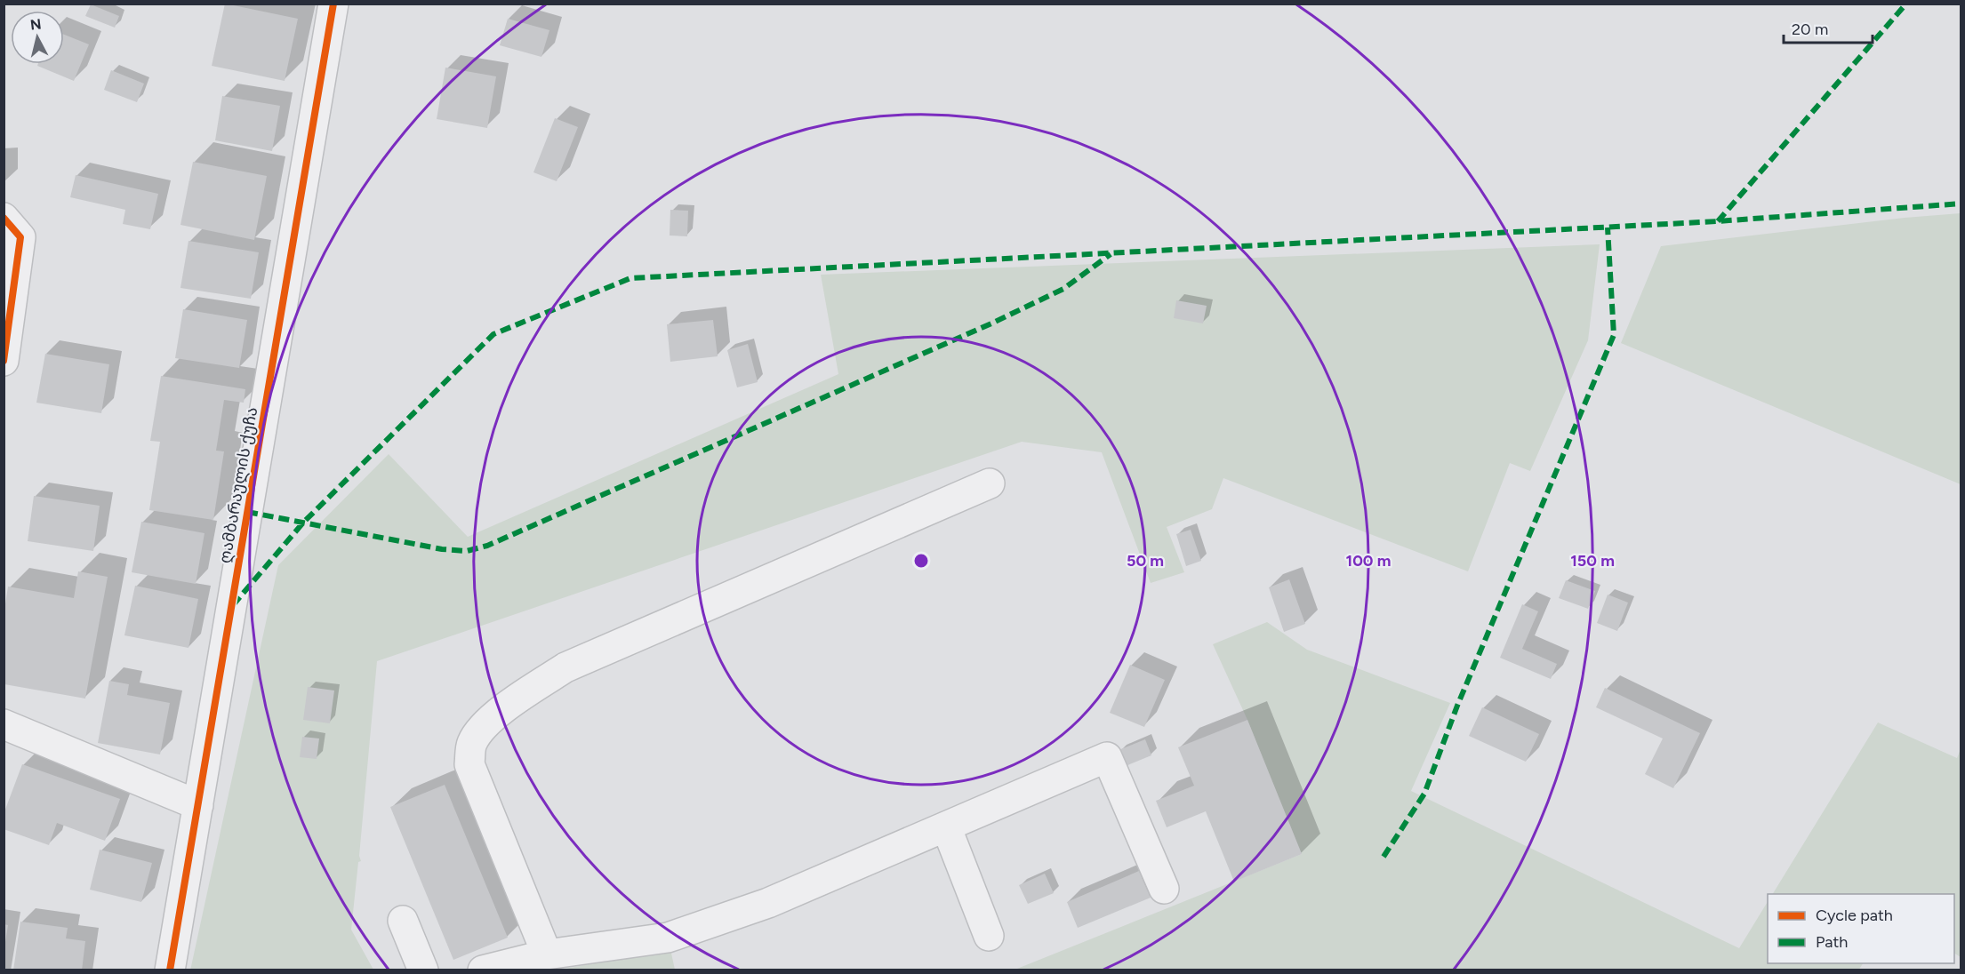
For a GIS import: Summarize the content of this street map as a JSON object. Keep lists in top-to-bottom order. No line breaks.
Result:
{"streets":{"street":["ღამბარაულის ქუჩა"]},"legend":["Cycle path","Path"],"scale_bar":"20 m","north":"top","rings":["50 m","100 m","150 m"]}
